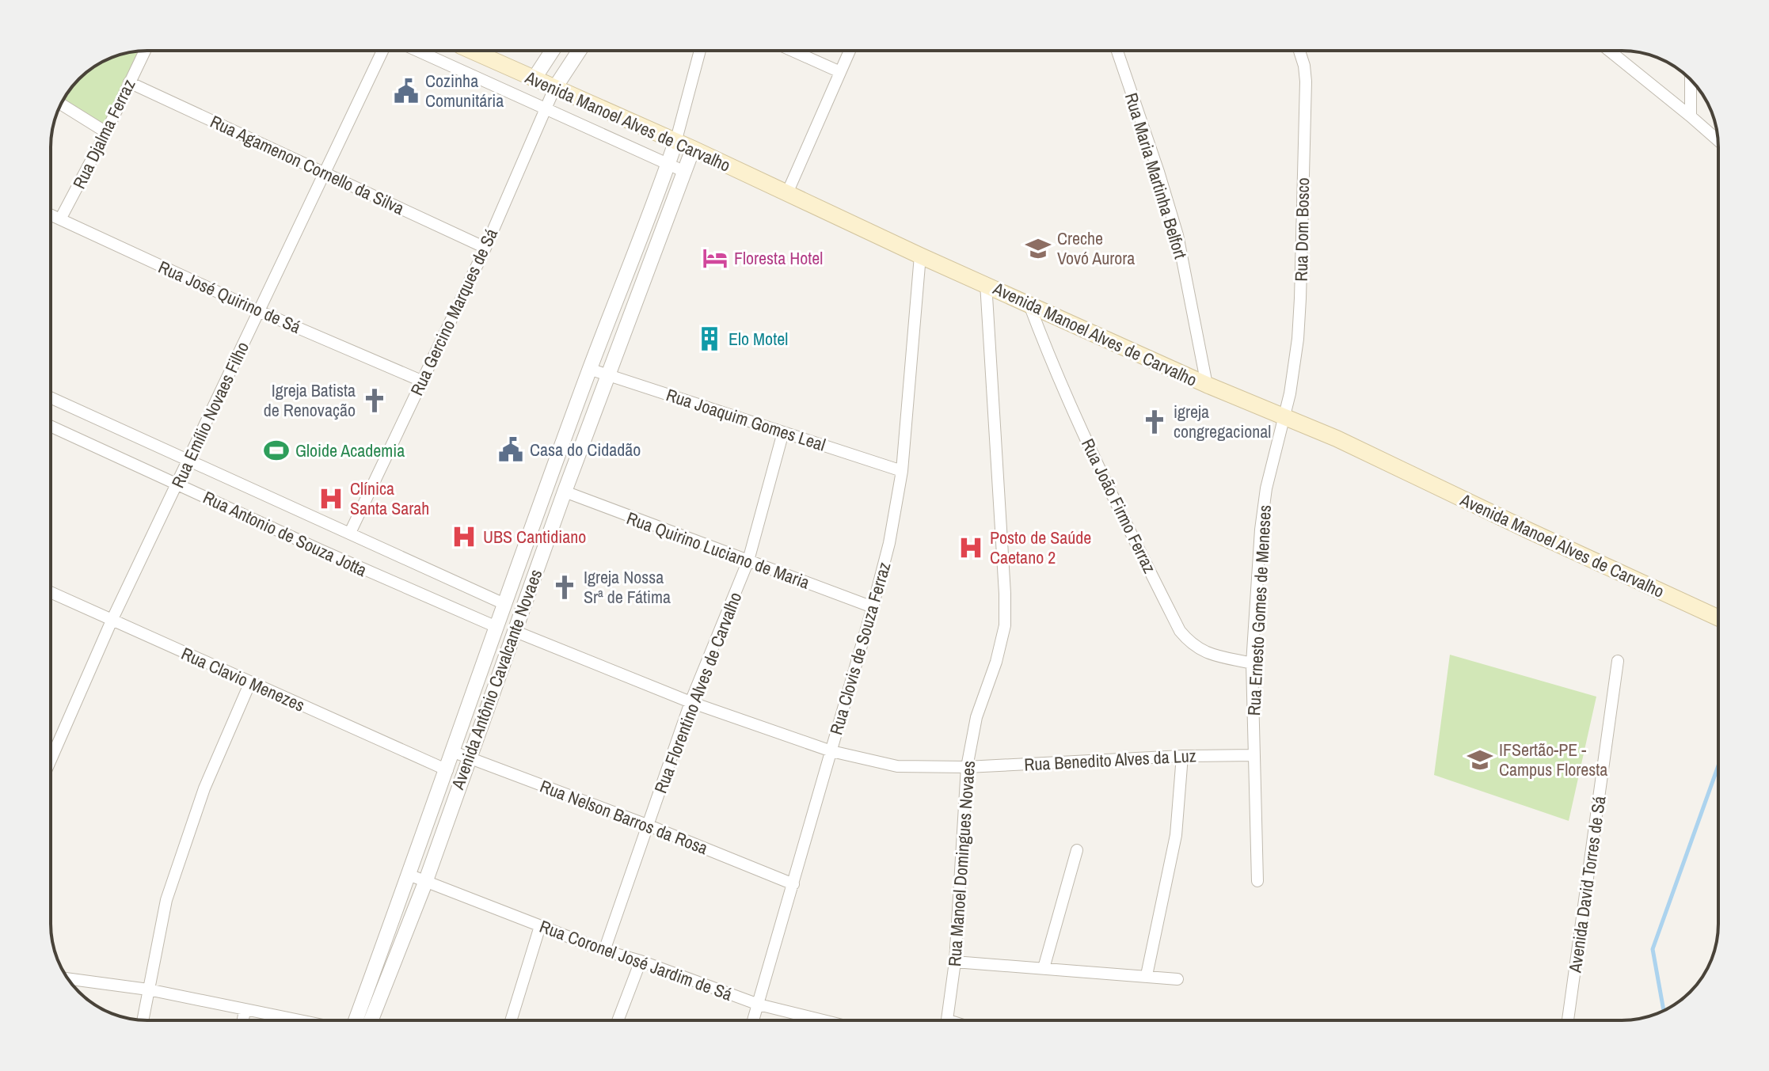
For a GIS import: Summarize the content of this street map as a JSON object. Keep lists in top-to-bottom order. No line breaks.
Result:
{"streets":{"main road":["Avenida Manoel Alves de Carvalho"],"street":["Rua Djalma Ferraz","Rua Agamenon Cornello da Silva","Rua Maria Martinha Belfort","Rua Dom Bosco","Rua José Quirino de Sá","Rua Gercino Marques de Sá","Rua Emílio Novaes Filho","Rua Joaquim Gomes Leal","Rua João Firmo Ferraz","Rua Antonio de Souza Jotta","Rua Quirino Luciano de Maria","Rua Ernesto Gomes de Meneses","Rua Clovis de Souza Ferraz","Rua Clavio Menezes","Avenida Antônio Cavalcante Novaes","Rua Florentino Alves de Carvalho","Rua Benedito Alves da Luz","Rua Nelson Barros da Rosa","Rua Manoel Domingues Novaes","Avenida David Torres de Sá","Rua Coronel José Jardim de Sá"]},"crossings":[["Avenida Manoel Alves de Carvalho","Rua Maria Martinha Belfort"],["Avenida Manoel Alves de Carvalho","Rua Dom Bosco"],["Avenida Manoel Alves de Carvalho","Rua Gercino Marques de Sá"],["Avenida Manoel Alves de Carvalho","Rua João Firmo Ferraz"],["Avenida Manoel Alves de Carvalho","Rua Ernesto Gomes de Meneses"],["Avenida Manoel Alves de Carvalho","Rua Clovis de Souza Ferraz"],["Avenida Manoel Alves de Carvalho","Avenida Antônio Cavalcante Novaes"],["Avenida Manoel Alves de Carvalho","Rua Manoel Domingues Novaes"],["Rua Djalma Ferraz","Rua Agamenon Cornello da Silva"],["Rua Djalma Ferraz","Rua José Quirino de Sá"],["Rua Agamenon Cornello da Silva","Rua Gercino Marques de Sá"],["Rua Agamenon Cornello da Silva","Rua Emílio Novaes Filho"],["Rua Dom Bosco","Rua Ernesto Gomes de Meneses"],["Rua José Quirino de Sá","Rua Gercino Marques de Sá"],["Rua José Quirino de Sá","Rua Emílio Novaes Filho"],["Rua Gercino Marques de Sá","Rua Antonio de Souza Jotta"],["Rua Emílio Novaes Filho","Rua Antonio de Souza Jotta"],["Rua Emílio Novaes Filho","Rua Clavio Menezes"],["Rua Joaquim Gomes Leal","Rua Clovis de Souza Ferraz"],["Rua Joaquim Gomes Leal","Avenida Antônio Cavalcante Novaes"],["Rua Joaquim Gomes Leal","Rua Florentino Alves de Carvalho"],["Rua João Firmo Ferraz","Rua Ernesto Gomes de Meneses"],["Rua Quirino Luciano de Maria","Rua Clovis de Souza Ferraz"],["Rua Quirino Luciano de Maria","Avenida Antônio Cavalcante Novaes"],["Rua Quirino Luciano de Maria","Rua Florentino Alves de Carvalho"],["Rua Ernesto Gomes de Meneses","Rua Benedito Alves da Luz"],["Rua Clovis de Souza Ferraz","Rua Benedito Alves da Luz"],["Rua Clovis de Souza Ferraz","Rua Nelson Barros da Rosa"],["Rua Clovis de Souza Ferraz","Rua Coronel José Jardim de Sá"],["Avenida Antônio Cavalcante Novaes","Rua Benedito Alves da Luz"],["Avenida Antônio Cavalcante Novaes","Rua Nelson Barros da Rosa"],["Avenida Antônio Cavalcante Novaes","Rua Coronel José Jardim de Sá"],["Rua Florentino Alves de Carvalho","Rua Benedito Alves da Luz"],["Rua Florentino Alves de Carvalho","Rua Nelson Barros da Rosa"],["Rua Florentino Alves de Carvalho","Rua Coronel José Jardim de Sá"],["Rua Benedito Alves da Luz","Rua Manoel Domingues Novaes"]],"places":{"public building":["Cozinha Comunitária","Casa do Cidadão"],"school or university":["Creche Vovó Aurora","IFSertão-PE - Campus Floresta"],"hotel":["Floresta Hotel"],"building":["Elo Motel"],"church":["Igreja Batista de Renovação","igreja congregacional","Igreja Nossa Srª de Fátima"],"sports":["Gloide Academia"],"hospital":["Clínica Santa Sarah","UBS Cantidiano","Posto de Saúde Caetano 2"]}}
